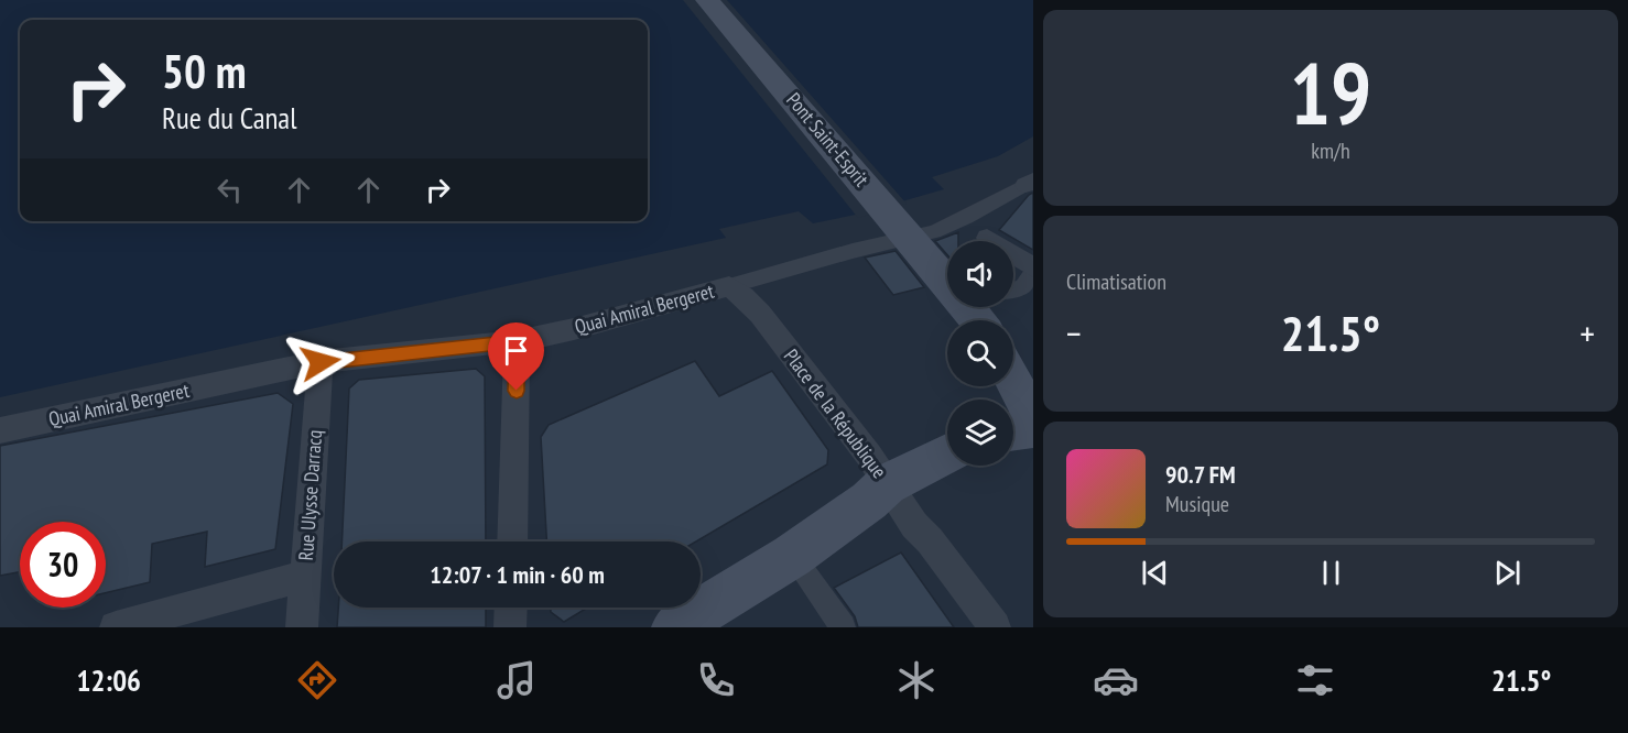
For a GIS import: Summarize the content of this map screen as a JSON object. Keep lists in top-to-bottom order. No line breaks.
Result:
{"streets":{"main road":["Pont Saint-Esprit","Place de la République"],"street":["Quai Amiral Bergeret","Rue Ulysse Darracq"]},"crossings":[["Quai Amiral Bergeret","Place de la République"],["Quai Amiral Bergeret","Rue Ulysse Darracq"]],"page":{"tile":[["19","km/h"],"Climatisation"],"turn":["50 m","Rue du Canal"],"heat":["−","21.5°","+"],"song":["90.7 FM","Musique"],"limit":"30","trip":"12:07 · 1 min · 60 m","tabs":["12:06","21.5°"]}}
